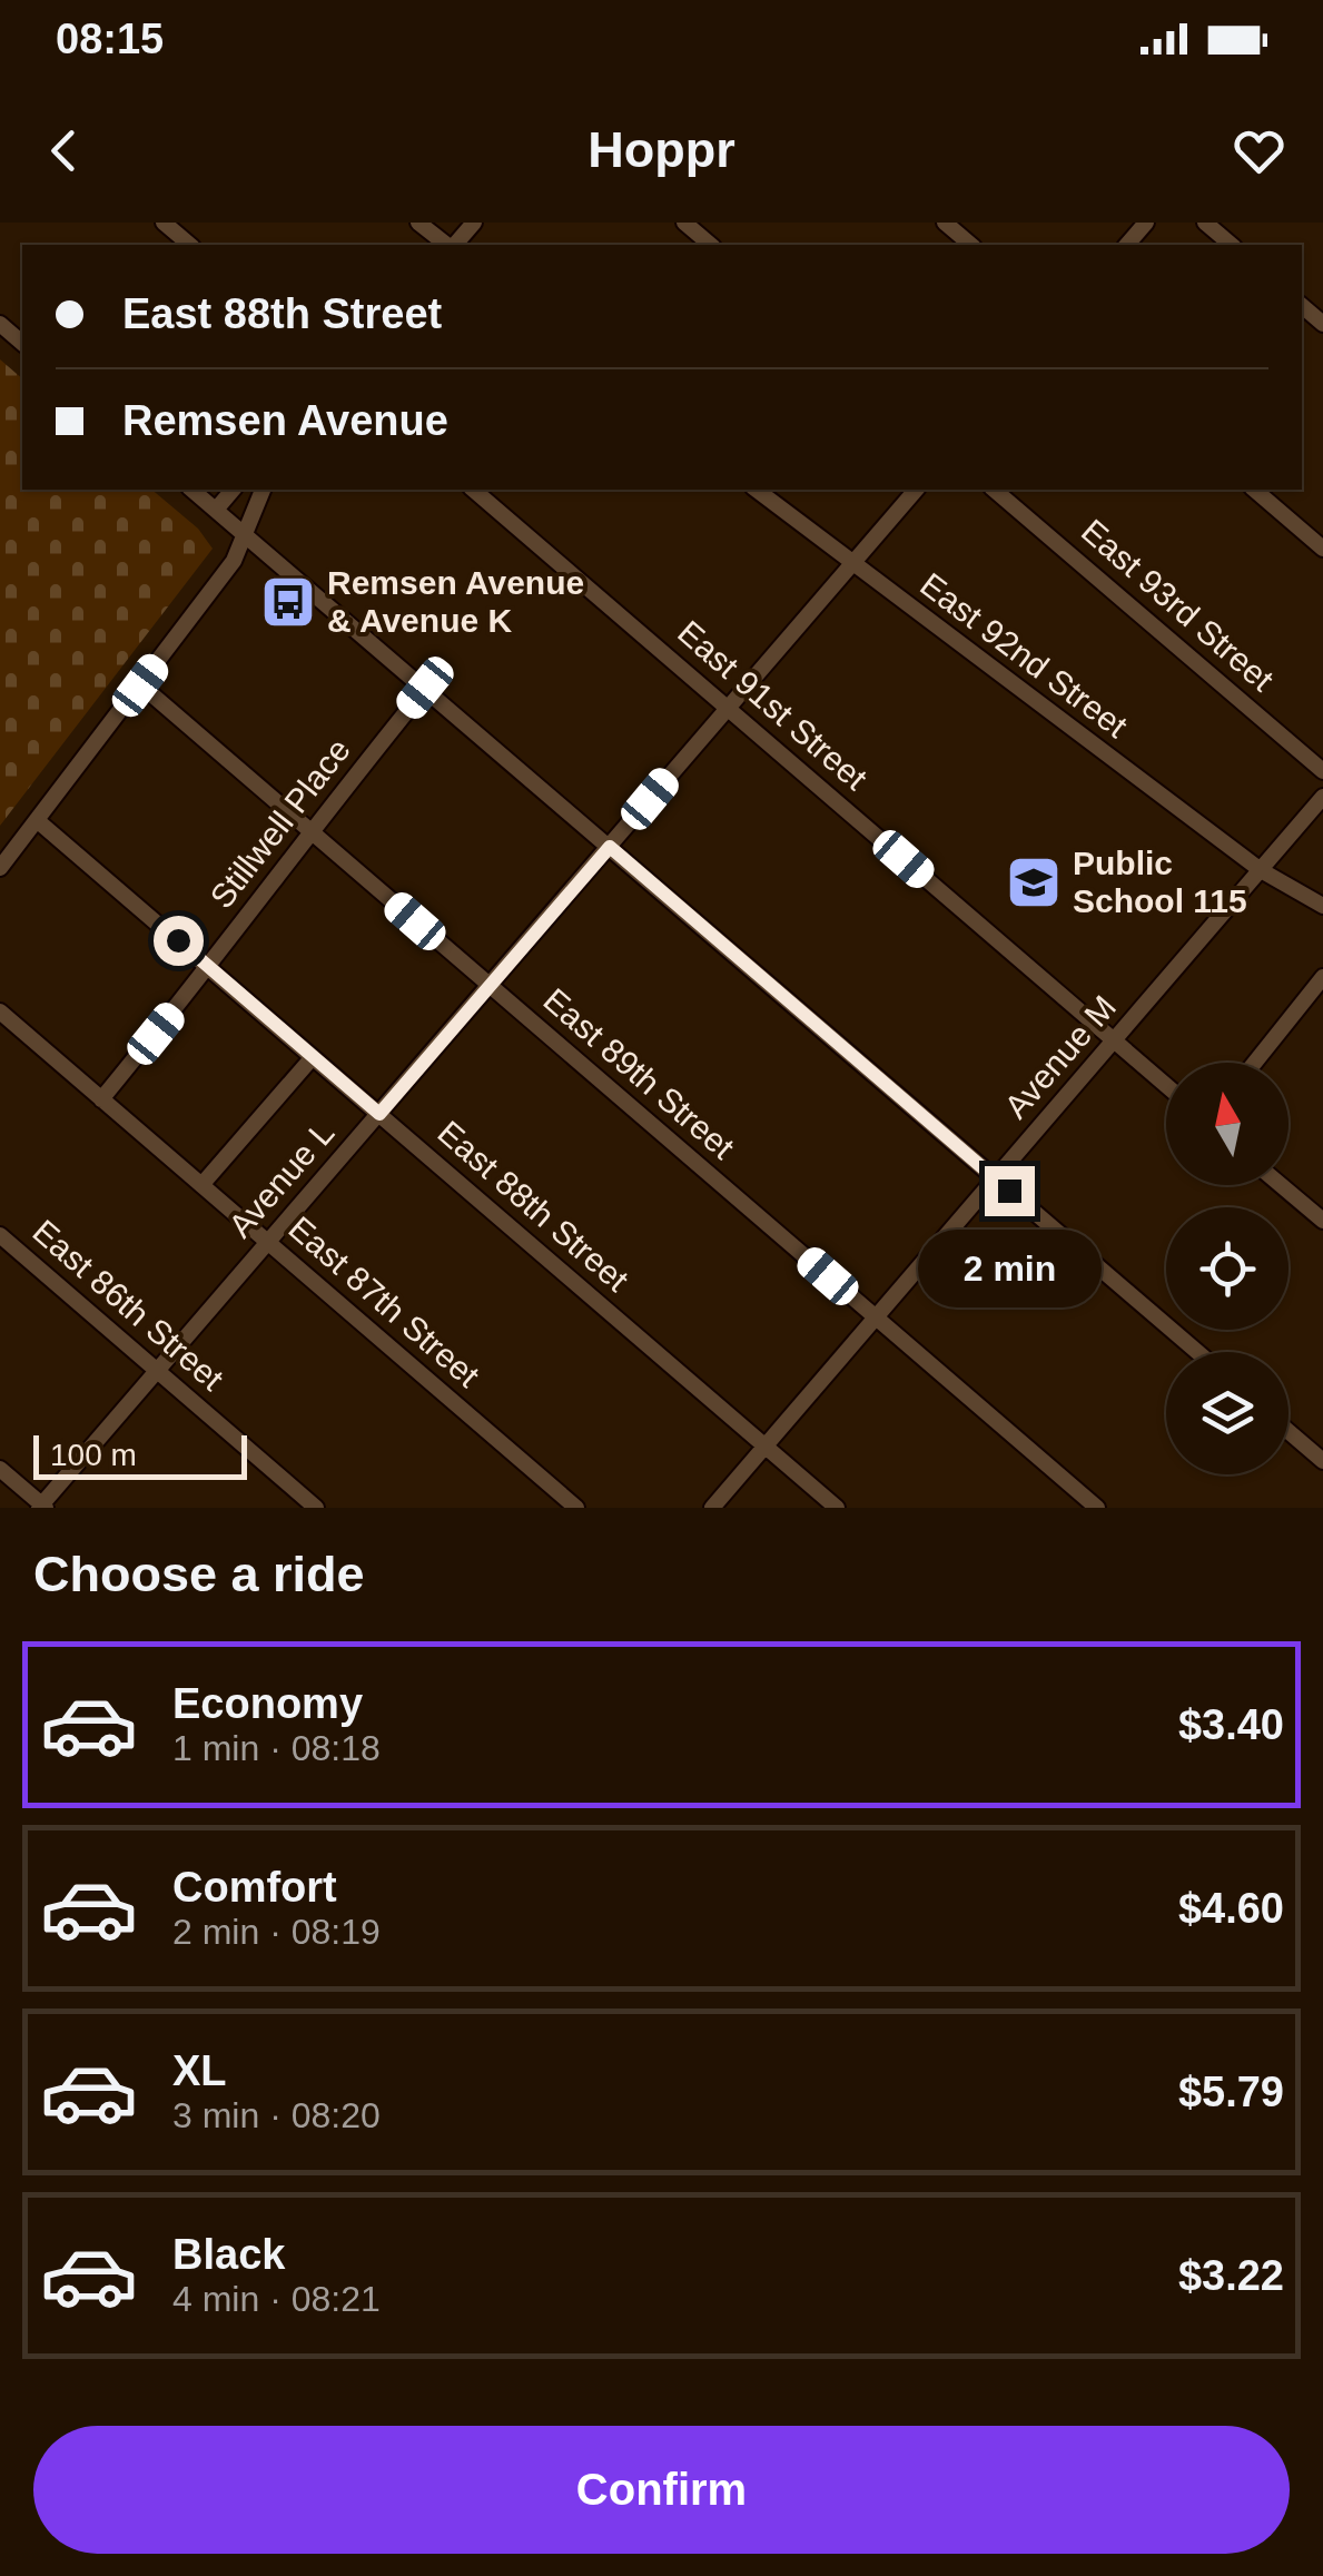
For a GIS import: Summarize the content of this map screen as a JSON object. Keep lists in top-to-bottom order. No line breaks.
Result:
{"streets":{"street":["East 93rd Street","East 92nd Street","East 91st Street","Stillwell Place","Avenue M","East 89th Street","Avenue L","East 88th Street","East 87th Street","East 86th Street"]},"crossings":[["East 92nd Street","Avenue M"],["East 92nd Street","Avenue L"],["East 91st Street","Avenue M"],["East 91st Street","Avenue L"],["Stillwell Place","East 89th Street"],["Stillwell Place","East 88th Street"],["Stillwell Place","East 87th Street"],["Avenue M","East 89th Street"],["Avenue M","East 88th Street"],["East 89th Street","Avenue L"],["Avenue L","East 88th Street"],["Avenue L","East 87th Street"],["Avenue L","East 86th Street"]],"places":{"bus stop":["Remsen Avenue & Avenue K"],"school or university":["Public School 115"]},"scale_bar":"100 m","north":"top","page":{"status":"08:15","header":"Hoppr","banner":["East 88th Street","Remsen Avenue"],"bubble":"2 min","scale":"100 m","heading":"Choose a ride","list":[{"name":"Economy","note":"1 min · 08:18","value":"$3.40"},{"name":"Comfort","note":"2 min · 08:19","value":"$4.60"},{"name":"XL","note":"3 min · 08:20","value":"$5.79"},{"name":"Black","note":"4 min · 08:21","value":"$3.22"}],"buttons":"Confirm"}}
